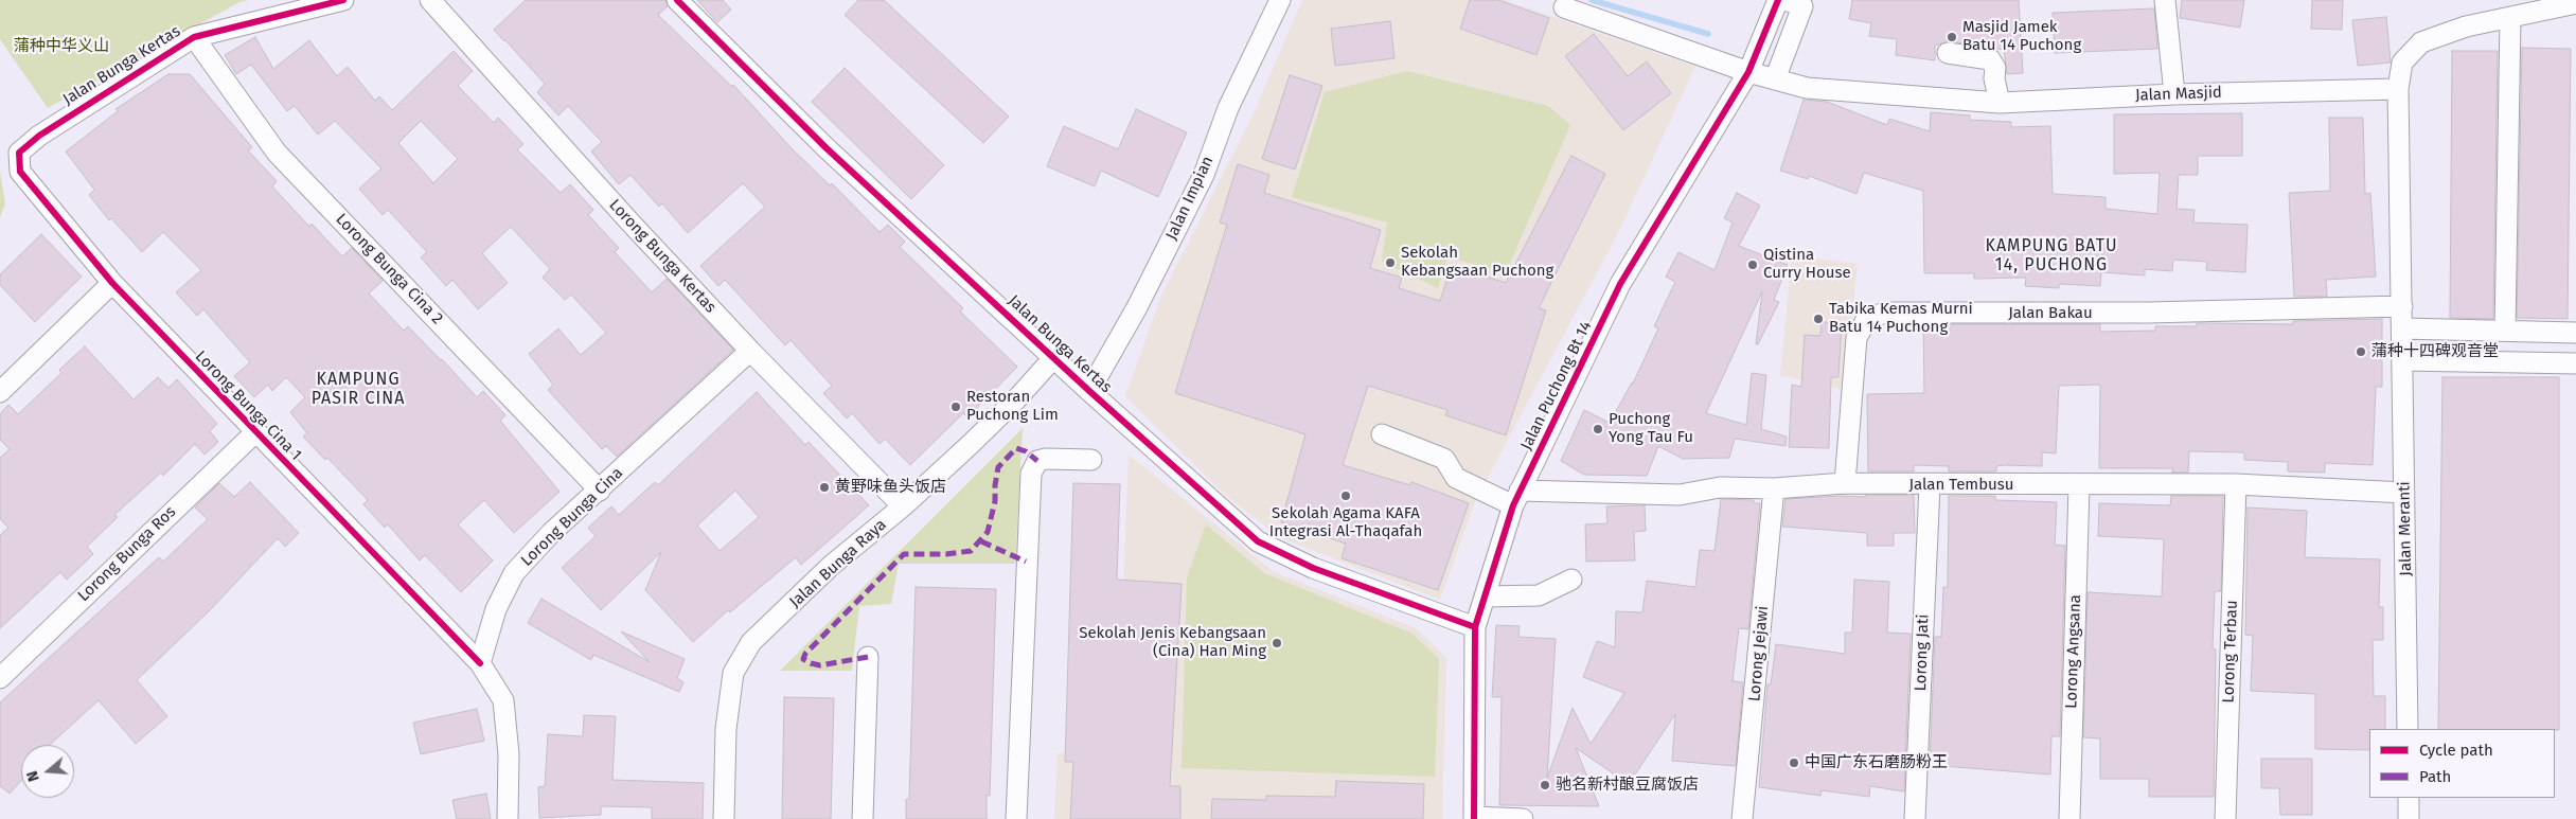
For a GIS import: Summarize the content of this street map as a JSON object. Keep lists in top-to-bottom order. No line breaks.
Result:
{"streets":{"street":["Jalan Bunga Kertas","Jalan Masjid","Jalan Impian","Lorong Bunga Kertas","Lorong Bunga Cina 2","Jalan Bakau","Jalan Puchong Bt 14","Lorong Bunga Cina 1","Jalan Tembusu","Lorong Bunga Cina","Jalan Meranti","Lorong Bunga Ros","Jalan Bunga Raya","Lorong Angsana","Lorong Terbau","Lorong Jati","Lorong Jejawi"]},"crossings":[["Jalan Bunga Kertas","Jalan Impian"],["Jalan Bunga Kertas","Lorong Bunga Cina 2"],["Jalan Bunga Kertas","Jalan Puchong Bt 14"],["Jalan Bunga Kertas","Lorong Bunga Cina 1"],["Jalan Bunga Kertas","Jalan Bunga Raya"],["Jalan Masjid","Jalan Puchong Bt 14"],["Jalan Masjid","Jalan Meranti"],["Lorong Bunga Kertas","Lorong Bunga Cina"],["Lorong Bunga Kertas","Jalan Bunga Raya"],["Lorong Bunga Cina 2","Lorong Bunga Cina"],["Jalan Bakau","Jalan Tembusu"],["Jalan Bakau","Jalan Meranti"],["Jalan Puchong Bt 14","Jalan Tembusu"],["Lorong Bunga Cina 1","Lorong Bunga Cina"],["Lorong Bunga Cina 1","Lorong Bunga Ros"],["Jalan Tembusu","Jalan Meranti"],["Jalan Tembusu","Lorong Angsana"],["Jalan Tembusu","Lorong Terbau"],["Jalan Tembusu","Lorong Jati"],["Jalan Tembusu","Lorong Jejawi"]],"districts":["KAMPUNG BATU 14, PUCHONG","KAMPUNG PASIR CINA"],"parks":["蒲种中华义山"],"places":["Masjid Jamek Batu 14 Puchong","Sekolah Kebangsaan Puchong","Qistina Curry House","Tabika Kemas Murni Batu 14 Puchong","蒲种十四碑观音堂","Restoran Puchong Lim","Puchong Yong Tau Fu","黄野味鱼头饭店","Sekolah Agama KAFA Integrasi Al-Thaqafah","Sekolah Jenis Kebangsaan (Cina) Han Ming","中国广东石磨肠粉王","驰名新村酿豆腐饭店"],"legend":["Cycle path","Path"],"north":"left"}
